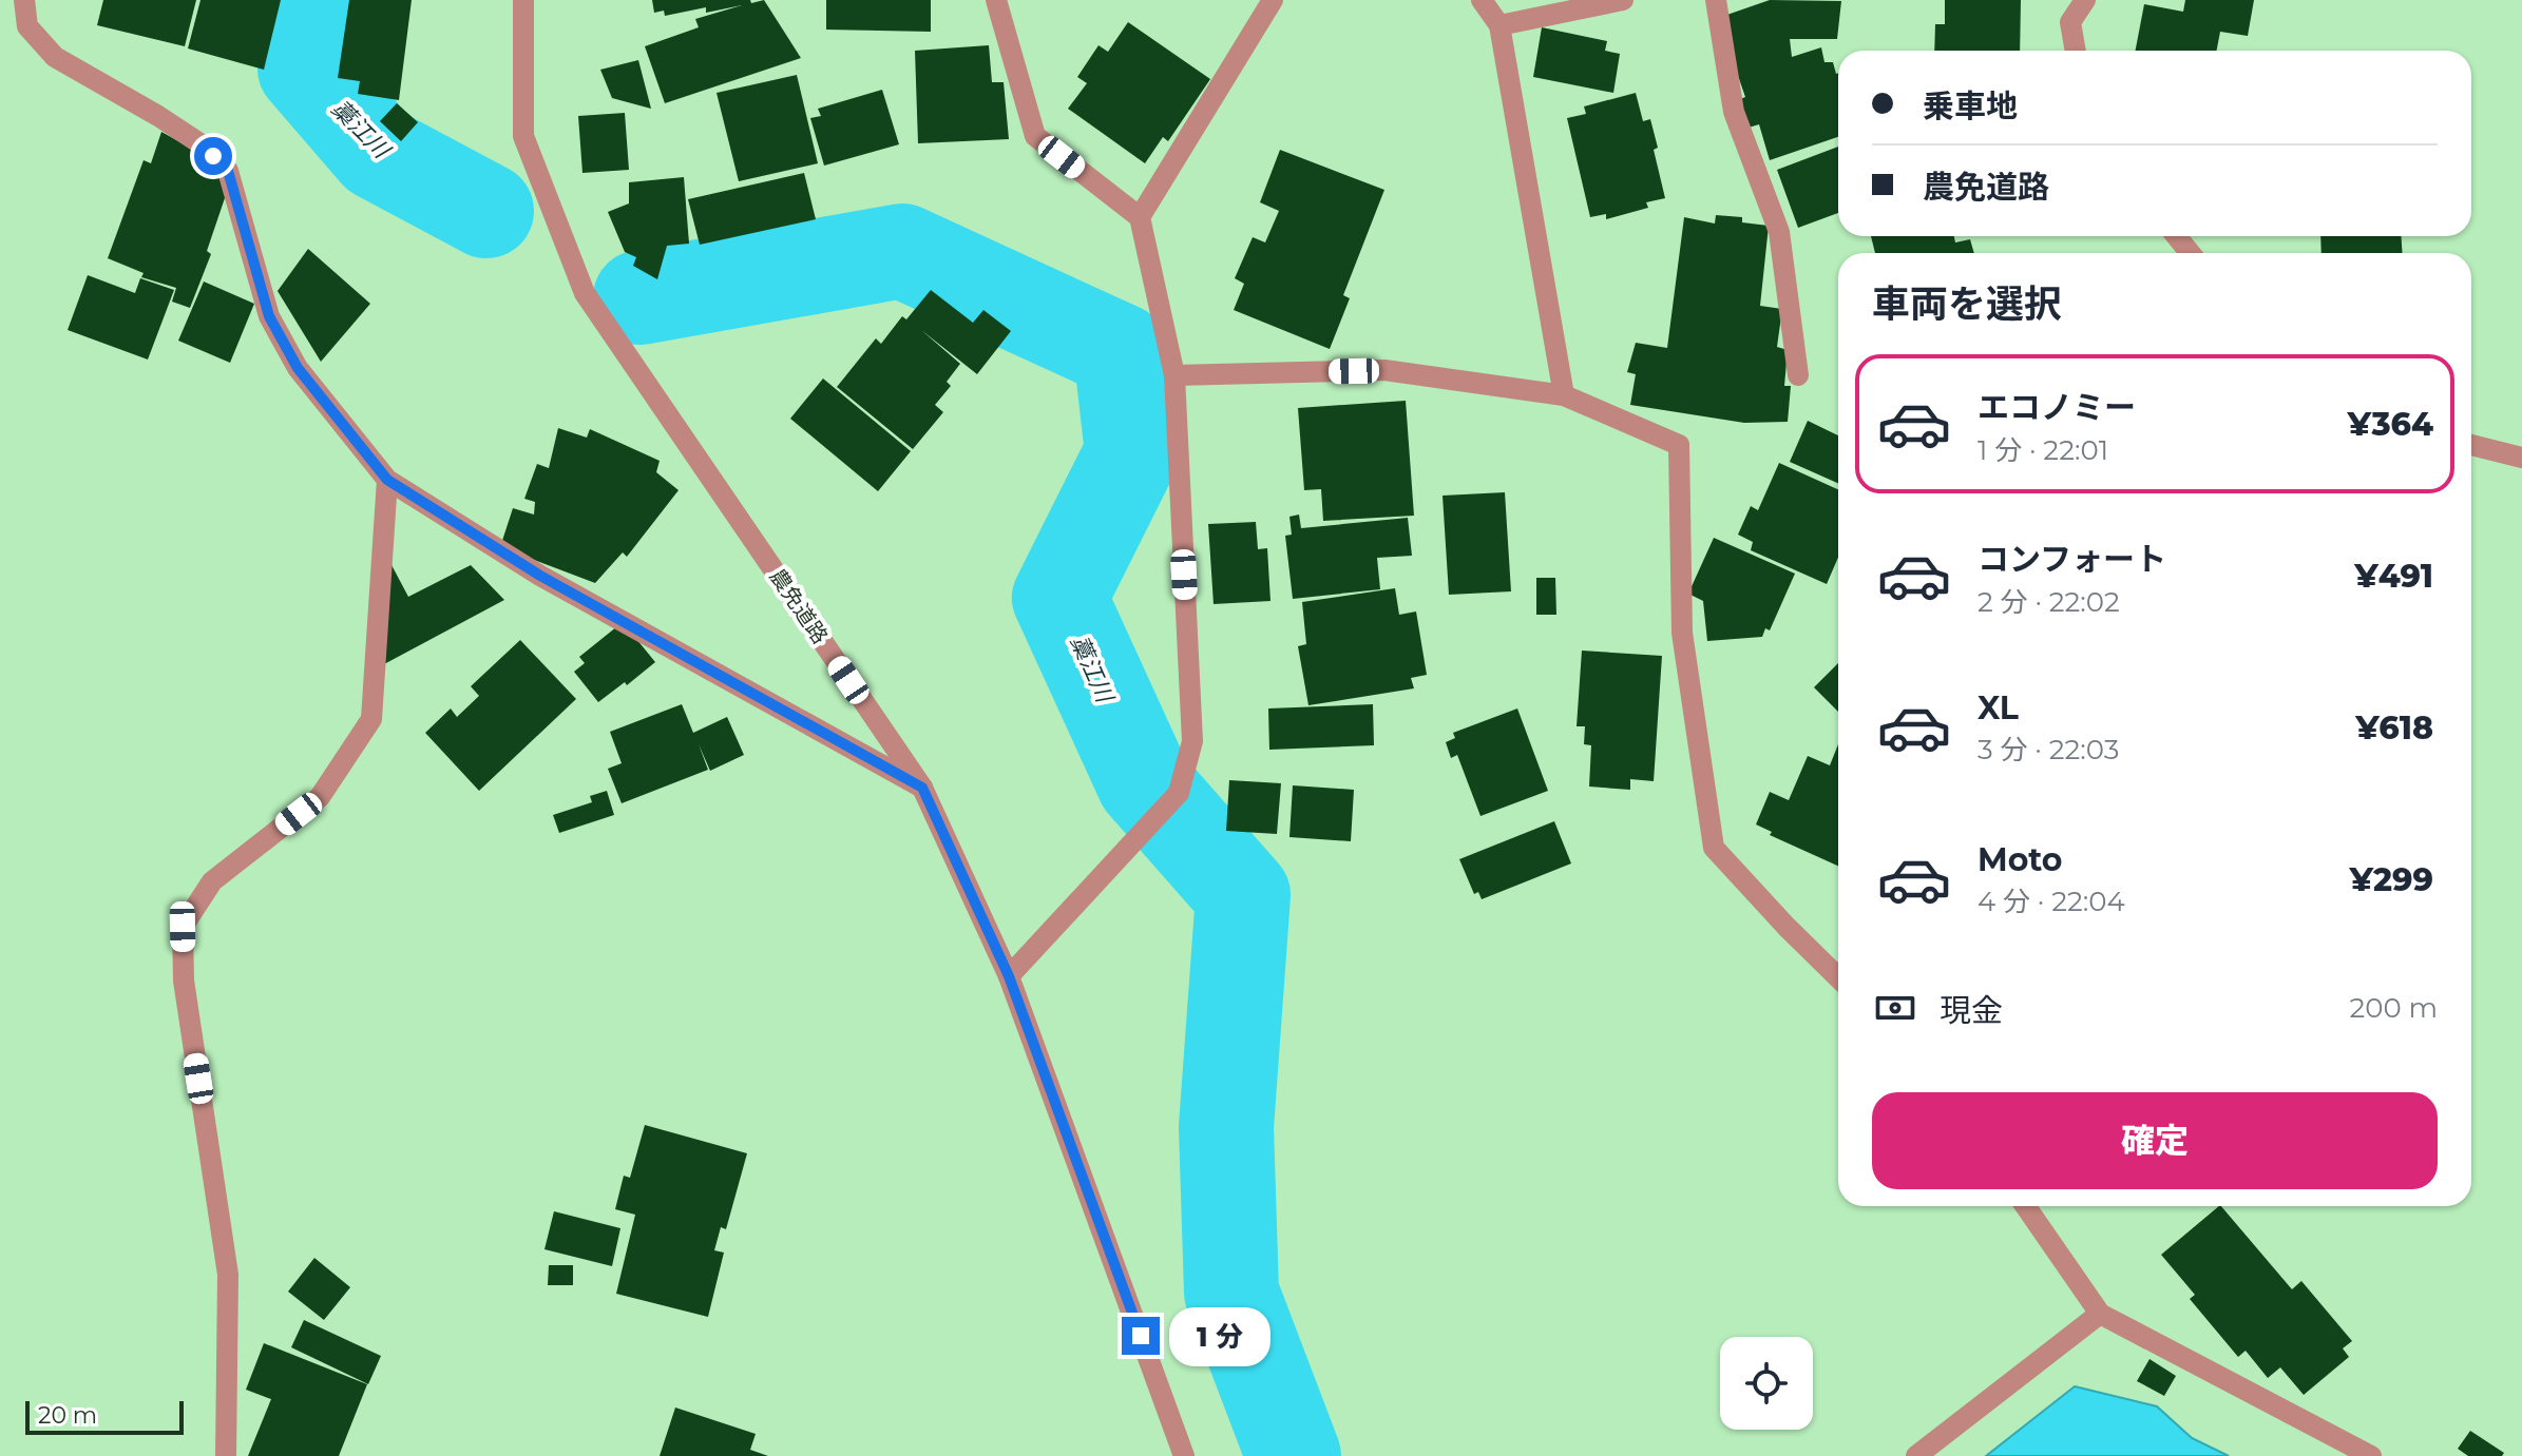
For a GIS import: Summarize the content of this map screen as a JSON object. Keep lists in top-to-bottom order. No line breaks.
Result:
{"streets":{"street":["農免道路"]},"water":["藁江川"],"scale_bar":"20 m","page":{"banner":["乗車地","農免道路"],"heading":"車両を選択","list":[{"name":"エコノミー","note":"1 分 · 22:01","value":"¥364"},{"name":"コンフォート","note":"2 分 · 22:02","value":"¥491"},{"name":"XL","note":"3 分 · 22:03","value":"¥618"},{"name":"Moto","note":"4 分 · 22:04","value":"¥299"}],"pay":["現金","200 m"],"buttons":"確定","bubble":"1 分","scale":"20 m"}}
